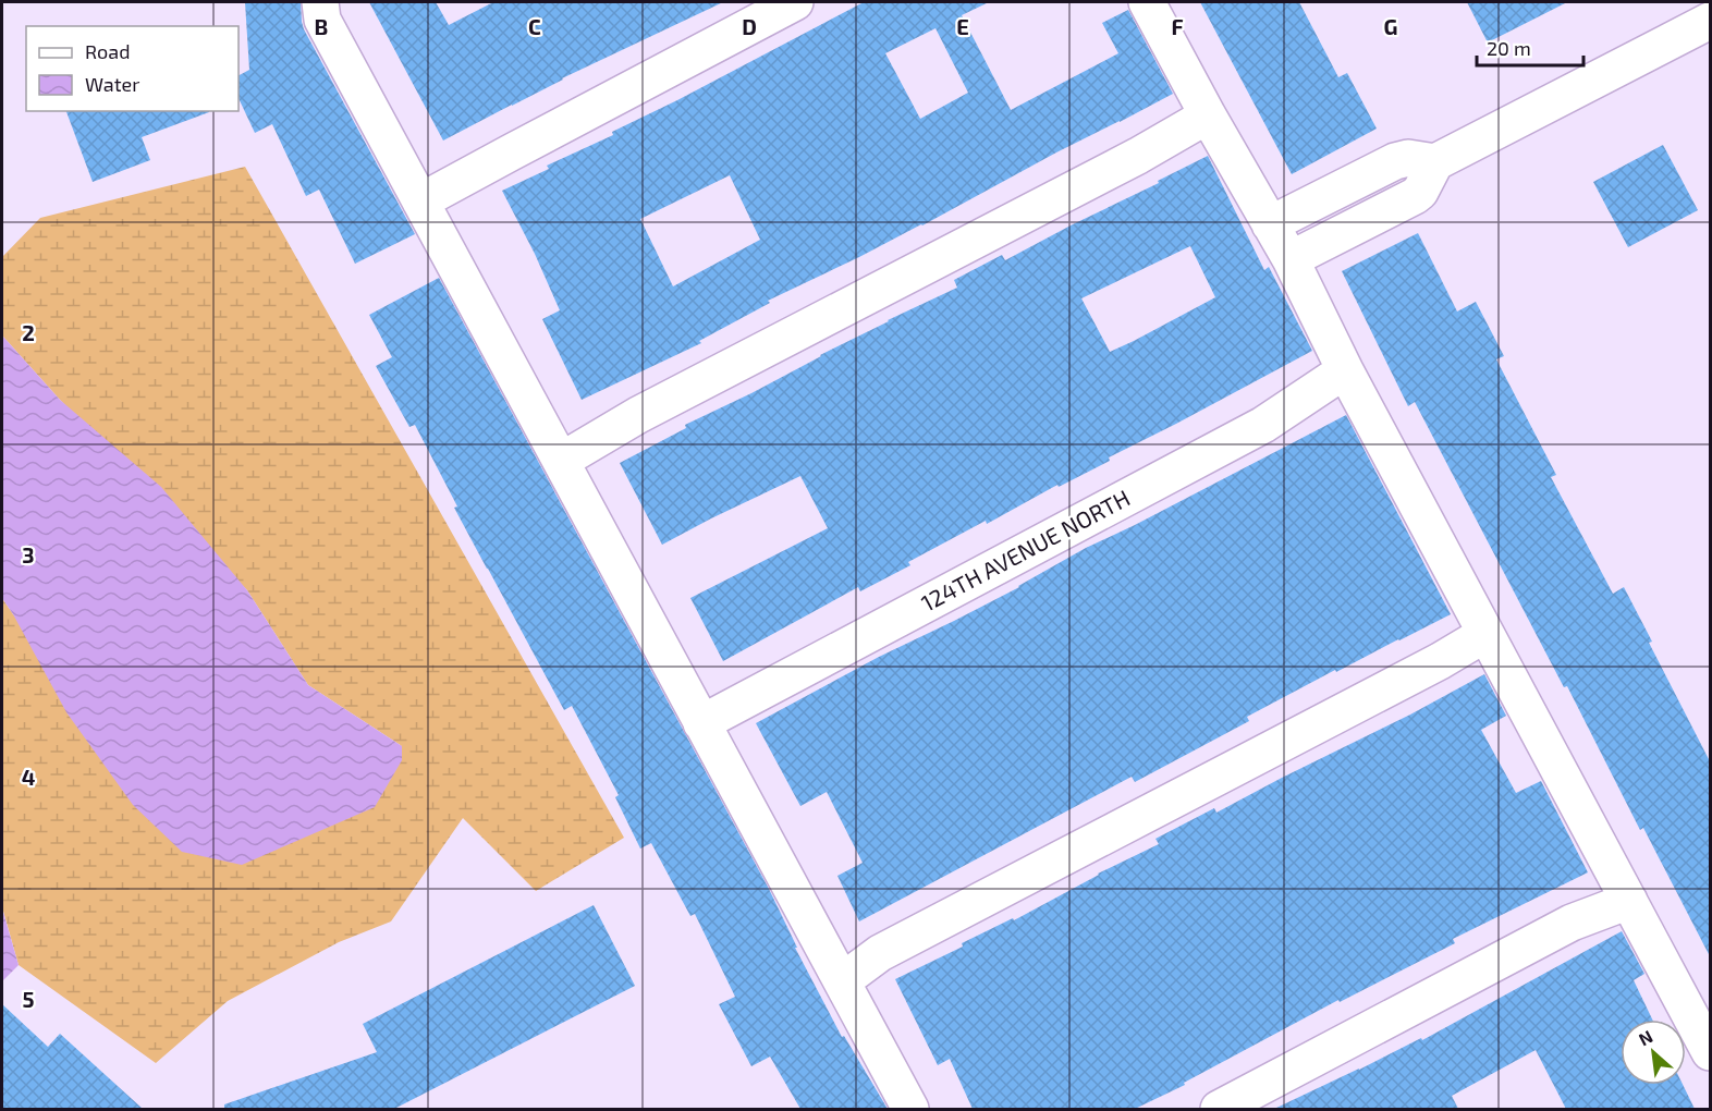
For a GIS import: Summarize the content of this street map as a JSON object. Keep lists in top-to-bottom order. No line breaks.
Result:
{"streets":{"street":["124TH AVENUE NORTH"]},"legend":["Road","Water"],"scale_bar":"20 m","north":"top left","grid":{"columns":["B","C","D","E","F","G"],"rows":["2","3","4","5"]}}
